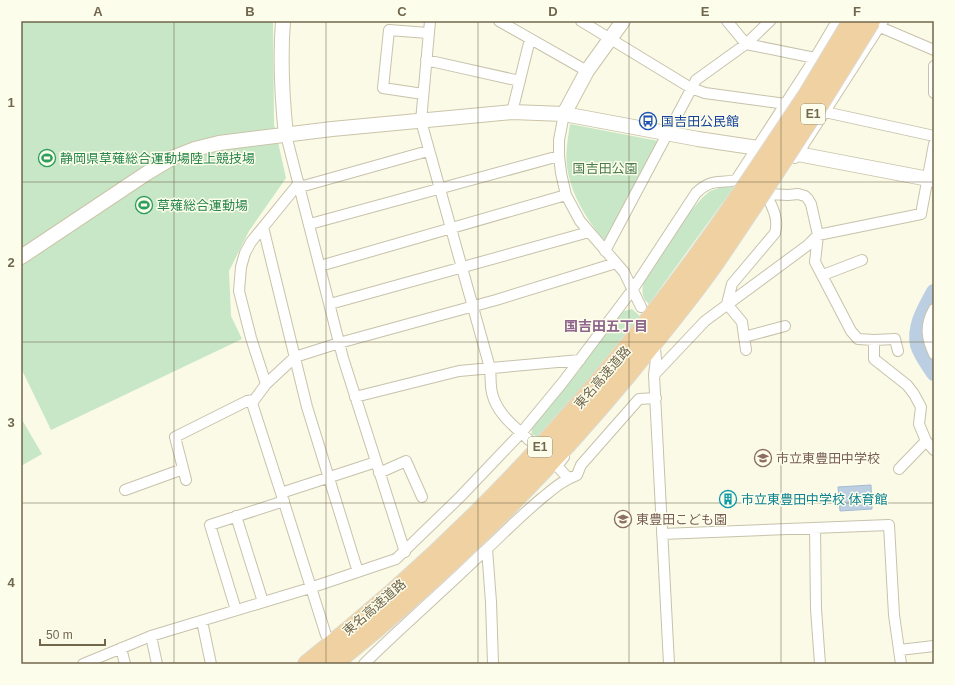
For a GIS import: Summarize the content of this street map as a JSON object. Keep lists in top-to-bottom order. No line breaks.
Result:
{"streets":{"highway":["E1","東名高速道路"]},"districts":["国吉田五丁目"],"parks":["国吉田公園"],"places":{"bus stop":["国吉田公民館"],"sports":["静岡県草薙総合運動場陸上競技場","草薙総合運動場"],"school or university":["市立東豊田中学校","東豊田こども園"],"building":["市立東豊田中学校 体育館"]},"scale_bar":"50 m","grid":{"columns":["A","B","C","D","E","F"],"rows":["1","2","3","4"]}}
